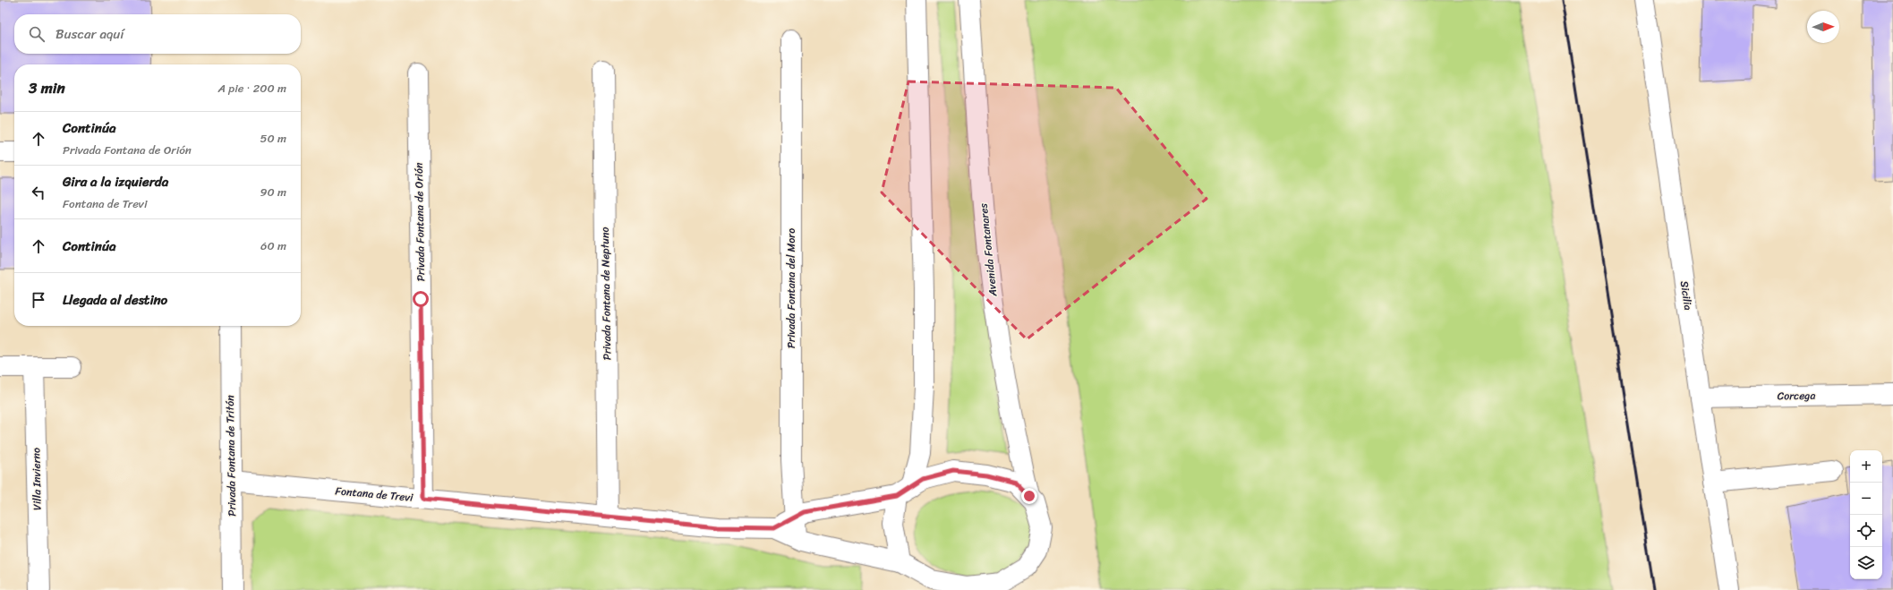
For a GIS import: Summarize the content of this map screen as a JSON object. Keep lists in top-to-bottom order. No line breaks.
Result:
{"streets":{"street":["Privada Fontana de Orión","Avenida Fontanares","Privada Fontana del Moro","Privada Fontana de Neptuno","Sicilia","Corcega","Privada Fontana de Tritón","Villa Invierno","Fontana de Trevi"]},"crossings":[["Privada Fontana de Orión","Fontana de Trevi"],["Avenida Fontanares","Fontana de Trevi"],["Privada Fontana del Moro","Fontana de Trevi"],["Privada Fontana de Neptuno","Fontana de Trevi"],["Sicilia","Corcega"],["Privada Fontana de Tritón","Fontana de Trevi"]],"north":"right","page":{"search":"Buscar aquí","heading":["3 min","A pie · 200 m"],"list":[["Continúa","Privada Fontana de Orión","50 m"],["Gira a la izquierda","Fontana de Trevi","90 m"],["Continúa","60 m"],"Llegada al destino"],"map_buttons":["+","−"]}}
